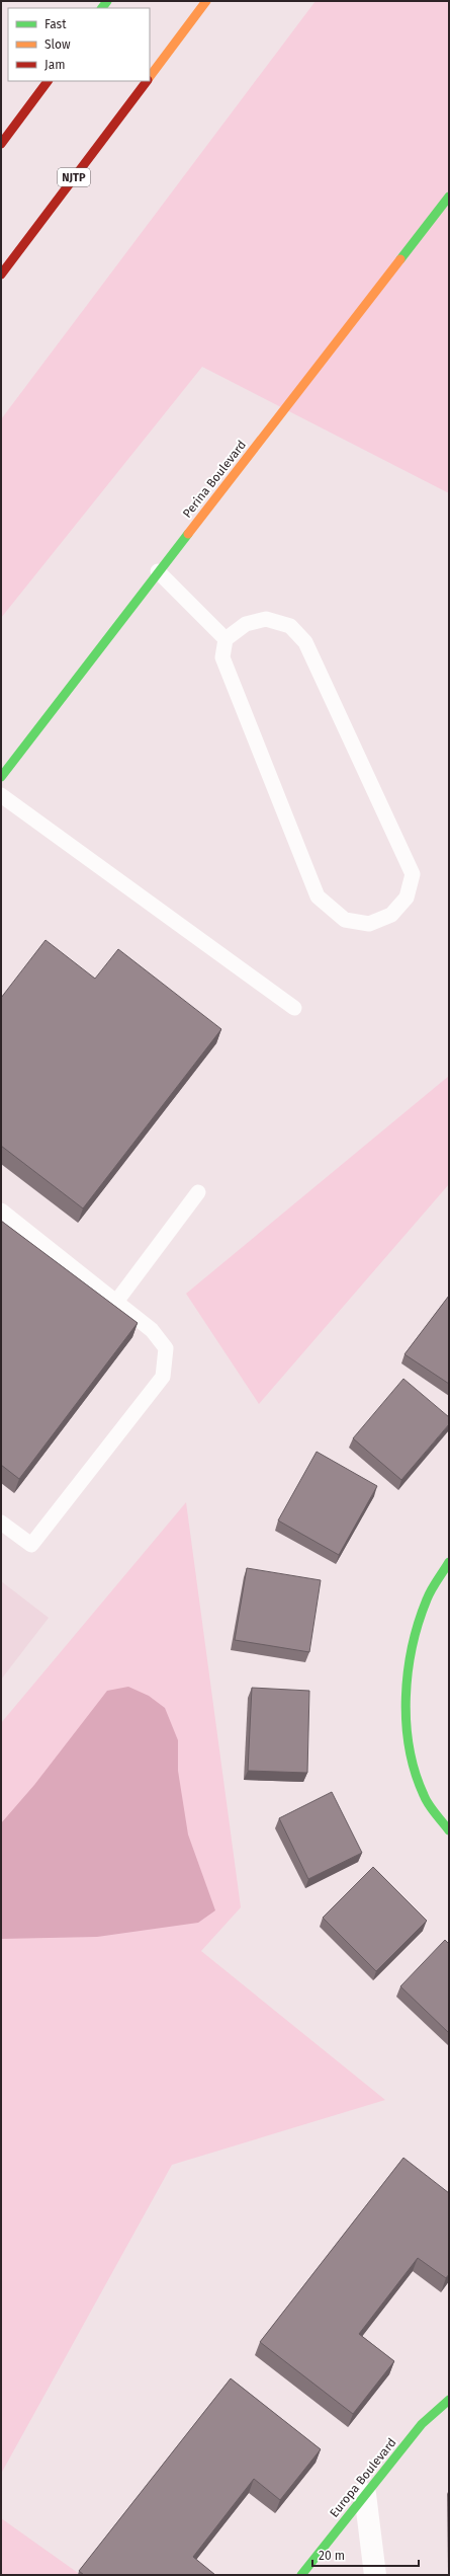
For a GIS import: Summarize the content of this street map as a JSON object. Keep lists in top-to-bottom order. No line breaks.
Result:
{"streets":{"main road":["NJTP","Perina Boulevard","Europa Boulevard"]},"legend":["Fast","Slow","Jam"],"scale_bar":"20 m"}
